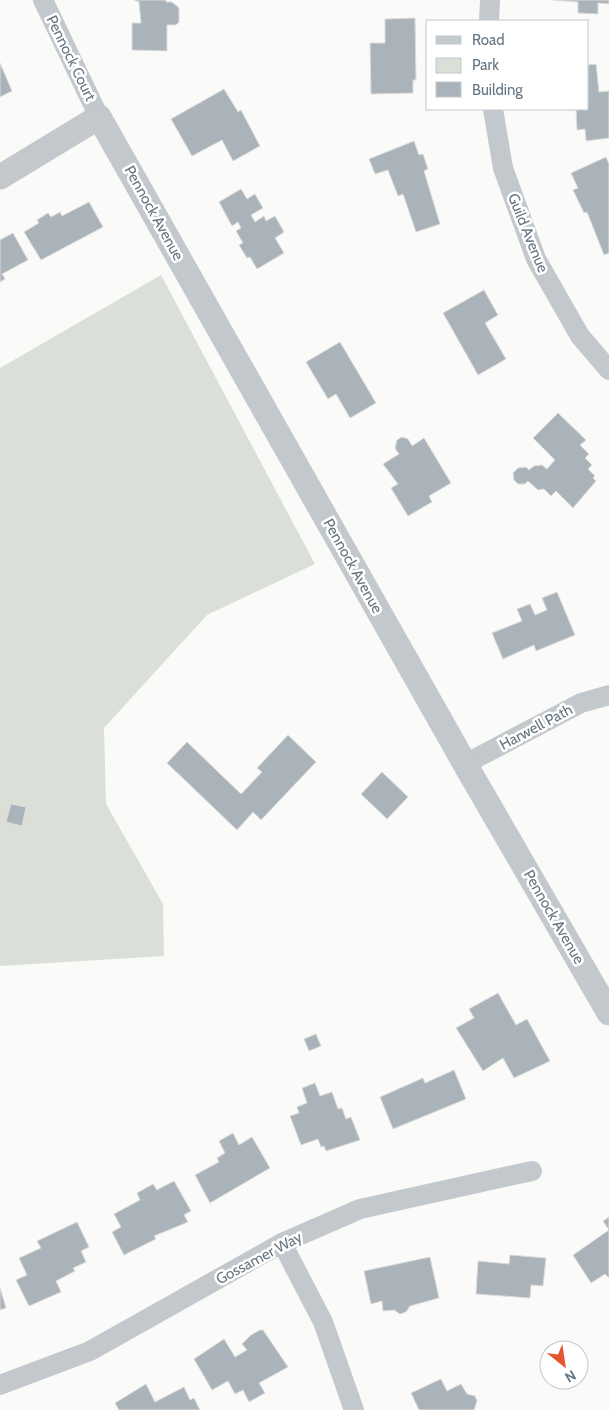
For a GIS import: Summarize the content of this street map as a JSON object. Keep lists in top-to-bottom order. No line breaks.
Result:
{"streets":{"street":["Pennock Court","Pennock Avenue","Guild Avenue","Harwell Path","Gossamer Way"]},"crossings":[["Pennock Court","Pennock Avenue"],["Pennock Avenue","Harwell Path"]],"legend":["Road","Park","Building"],"north":"bottom right"}
